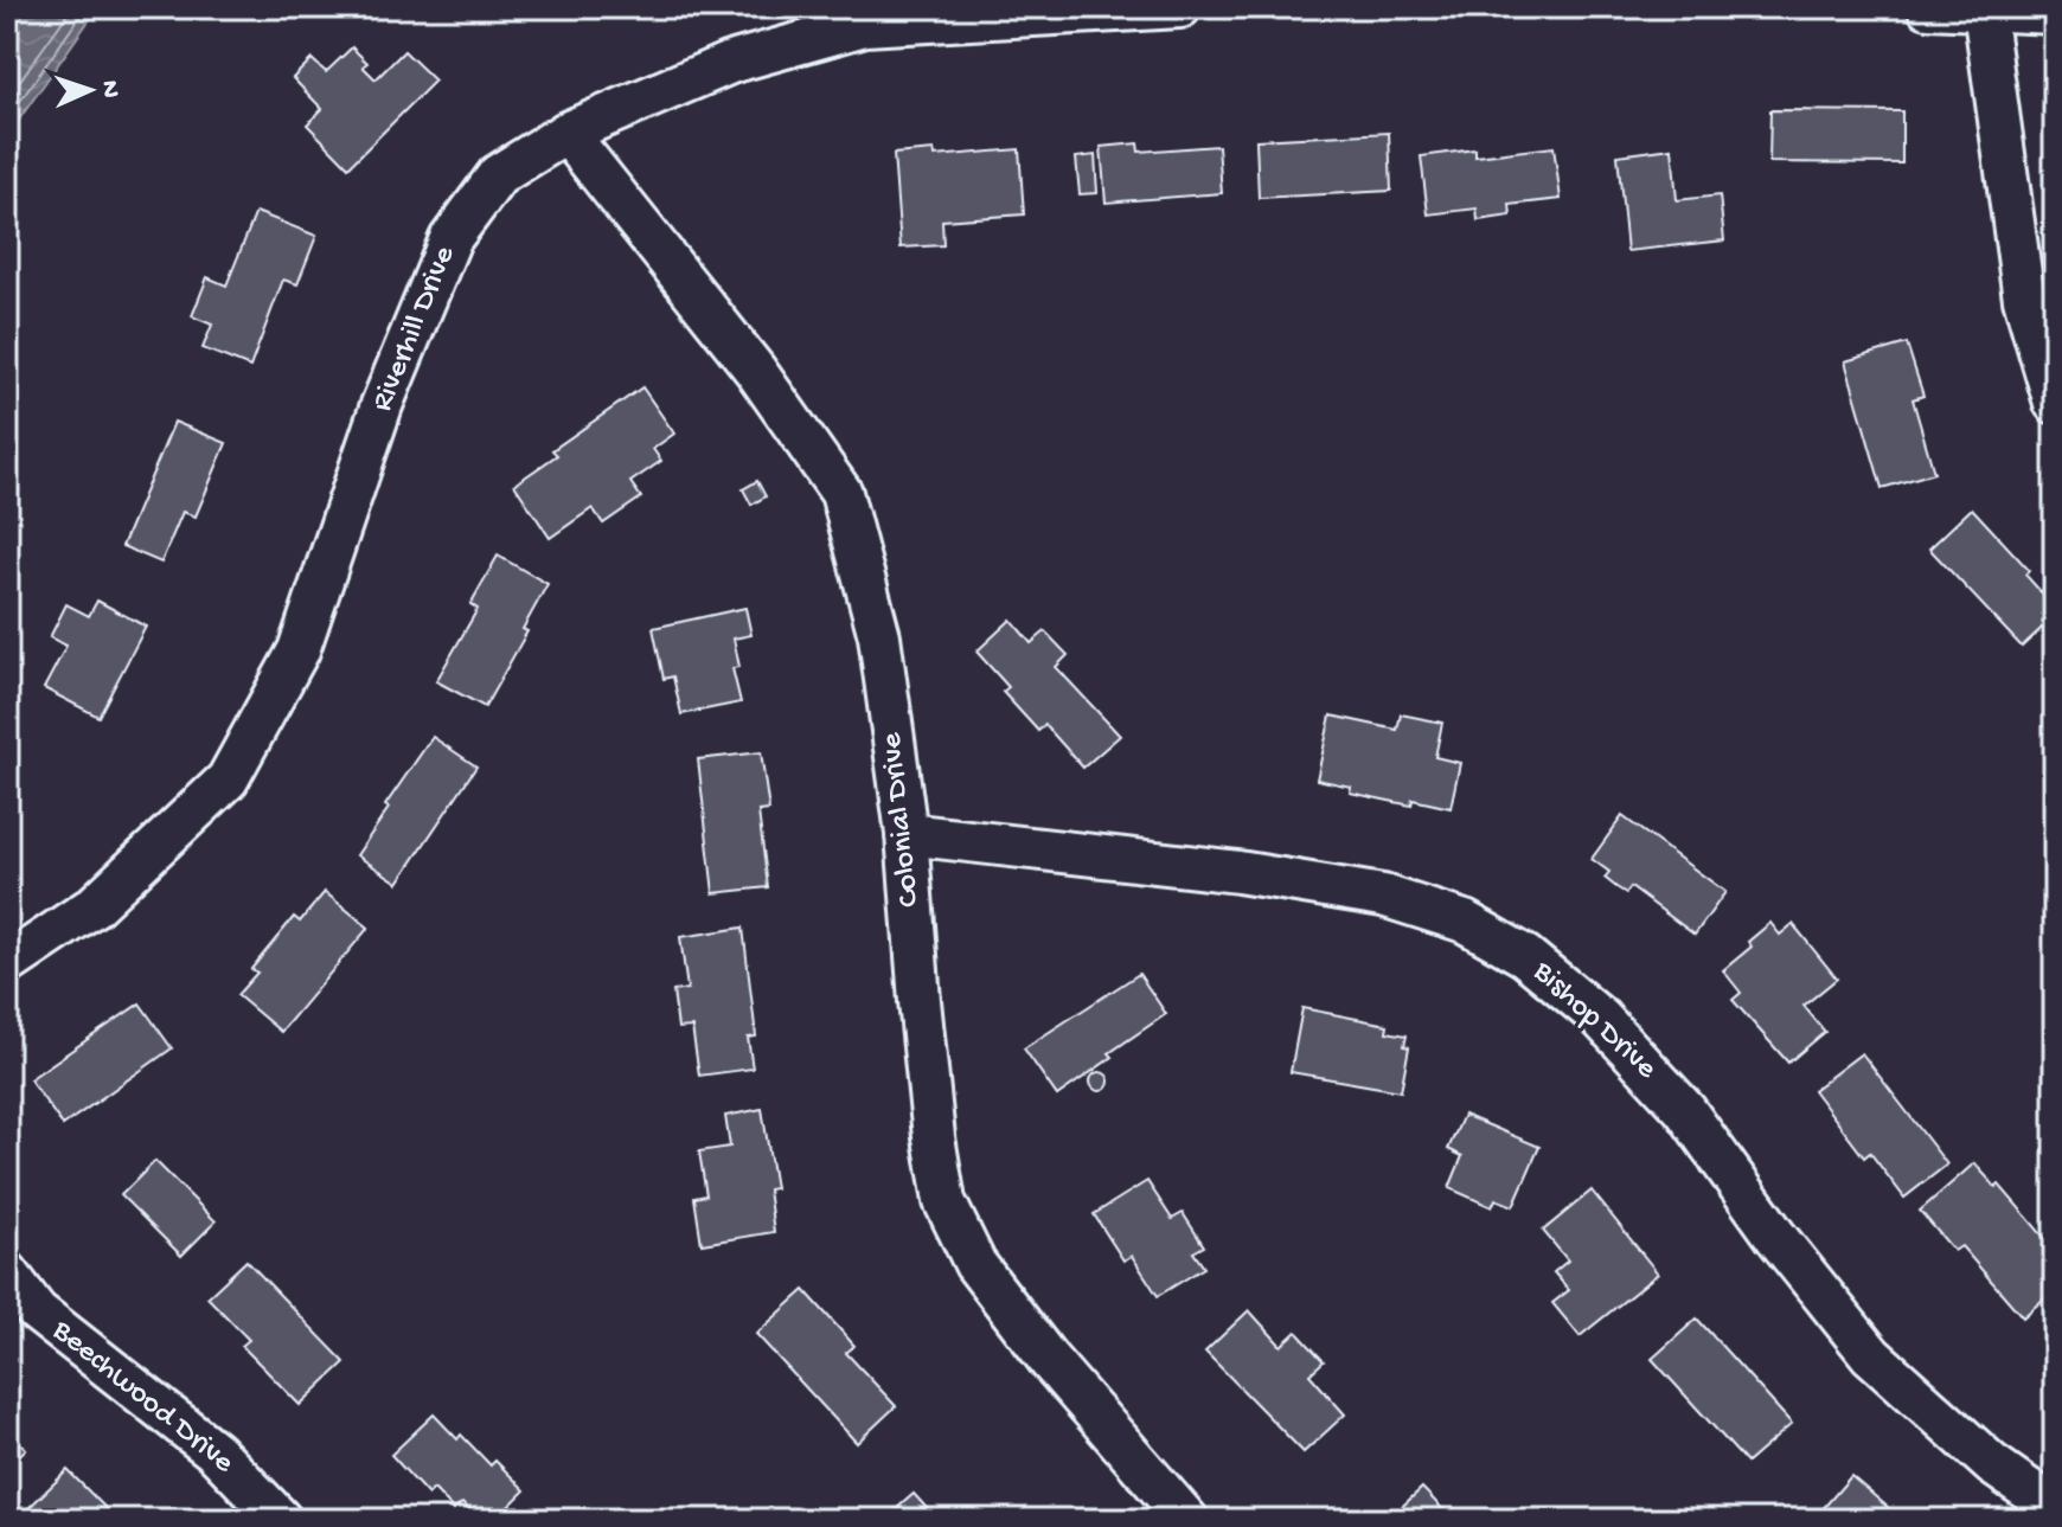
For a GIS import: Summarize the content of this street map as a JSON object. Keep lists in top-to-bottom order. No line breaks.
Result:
{"streets":{"street":["Riverhill Drive","Colonial Drive","Bishop Drive","Beechwood Drive"]},"crossings":[["Riverhill Drive","Colonial Drive"],["Colonial Drive","Bishop Drive"]],"north":"right"}
